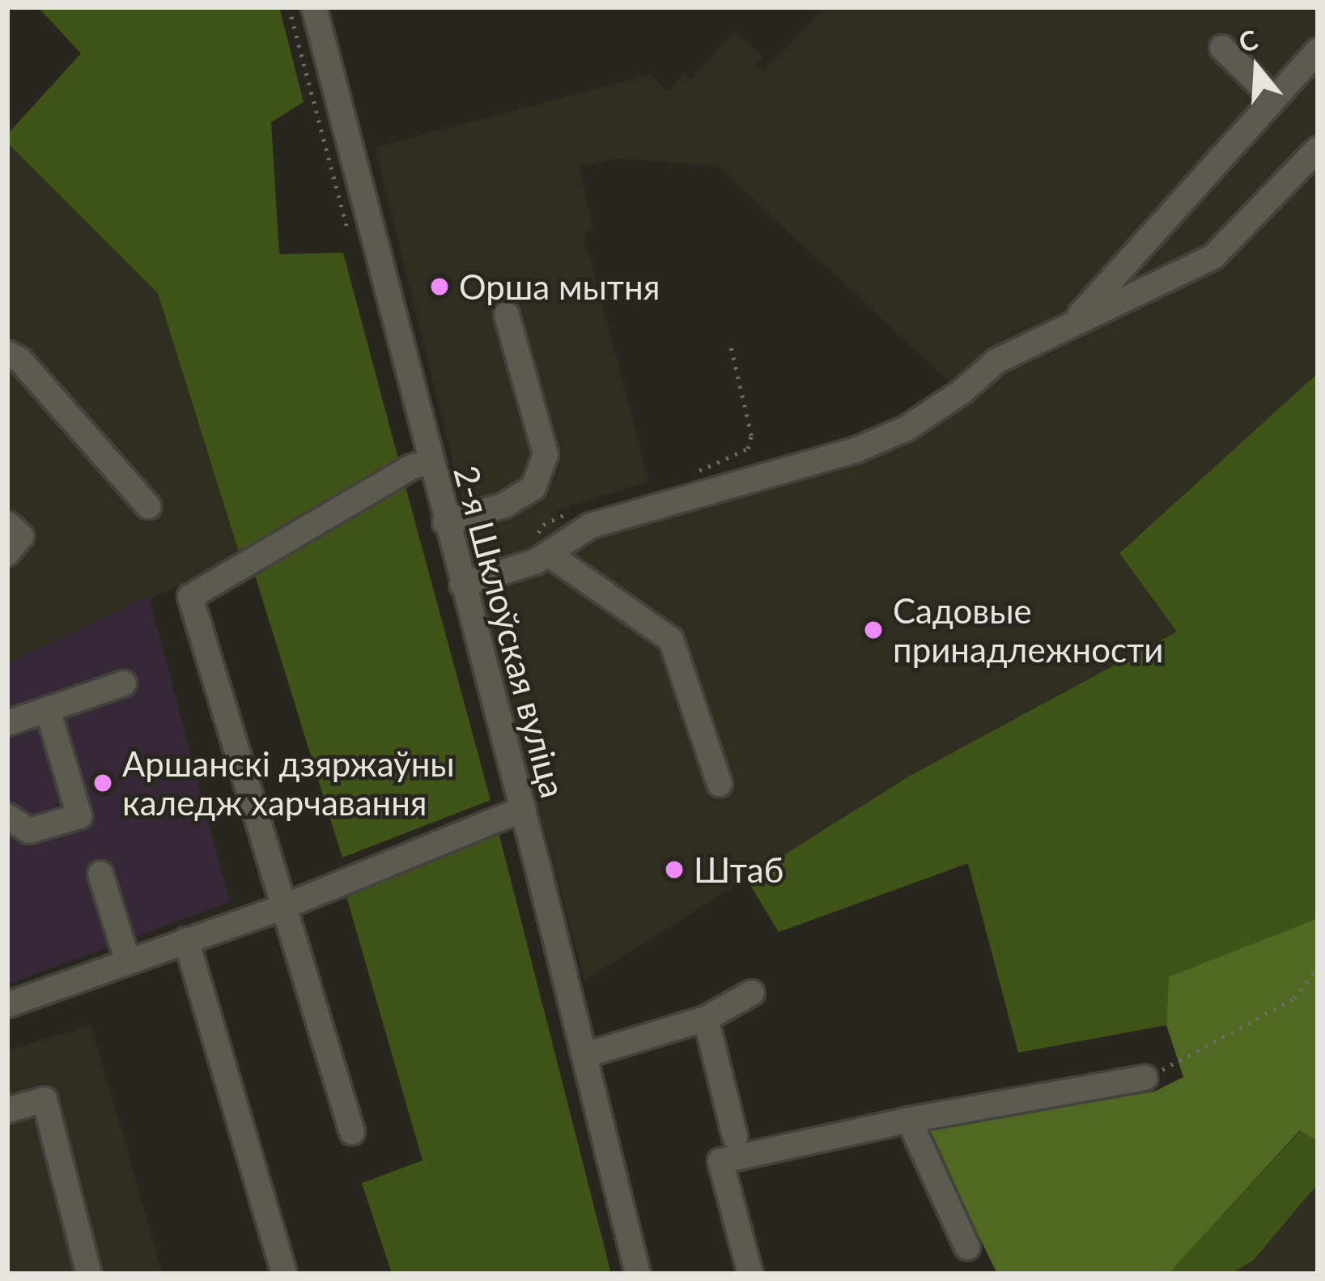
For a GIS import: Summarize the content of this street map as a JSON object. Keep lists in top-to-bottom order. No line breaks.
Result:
{"streets":{"street":["2-я Шклоўская вуліца"]},"places":["Орша мытня","Садовые принадлежности","Аршанскі дзяржаўны каледж харчавання","Штаб"],"north":"top"}
